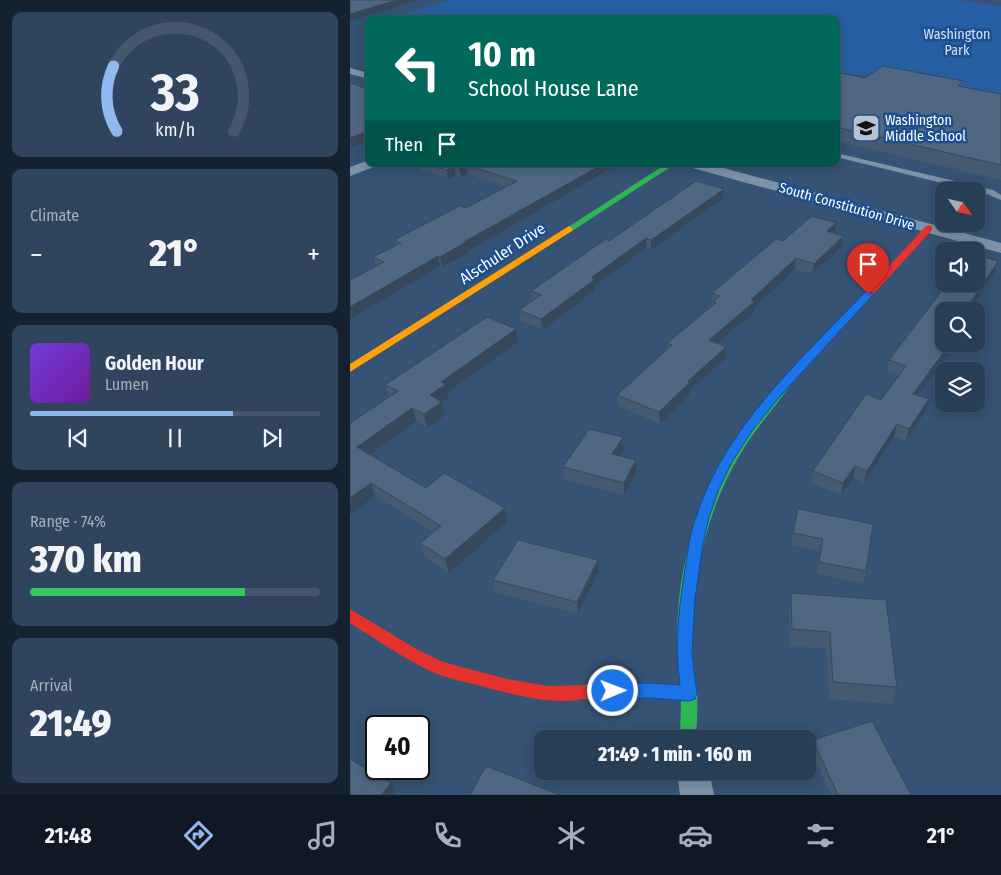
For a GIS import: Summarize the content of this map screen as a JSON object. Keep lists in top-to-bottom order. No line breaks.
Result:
{"streets":{"street":["South Constitution Drive","Alschuler Drive"]},"parks":["Washington Park"],"places":{"school or university":["Washington Middle School"]},"north":"bottom right","page":{"turn":["10 m","School House Lane"],"then":"Then","tile":["Climate",["Range · 74%","370 km"],["Arrival","21:49"]],"heat":["−","21°","+"],"song":["Golden Hour","Lumen"],"limit":"40","trip":"21:49 · 1 min · 160 m","tabs":["21:48","21°"],"gauge":["33","km/h"]}}
